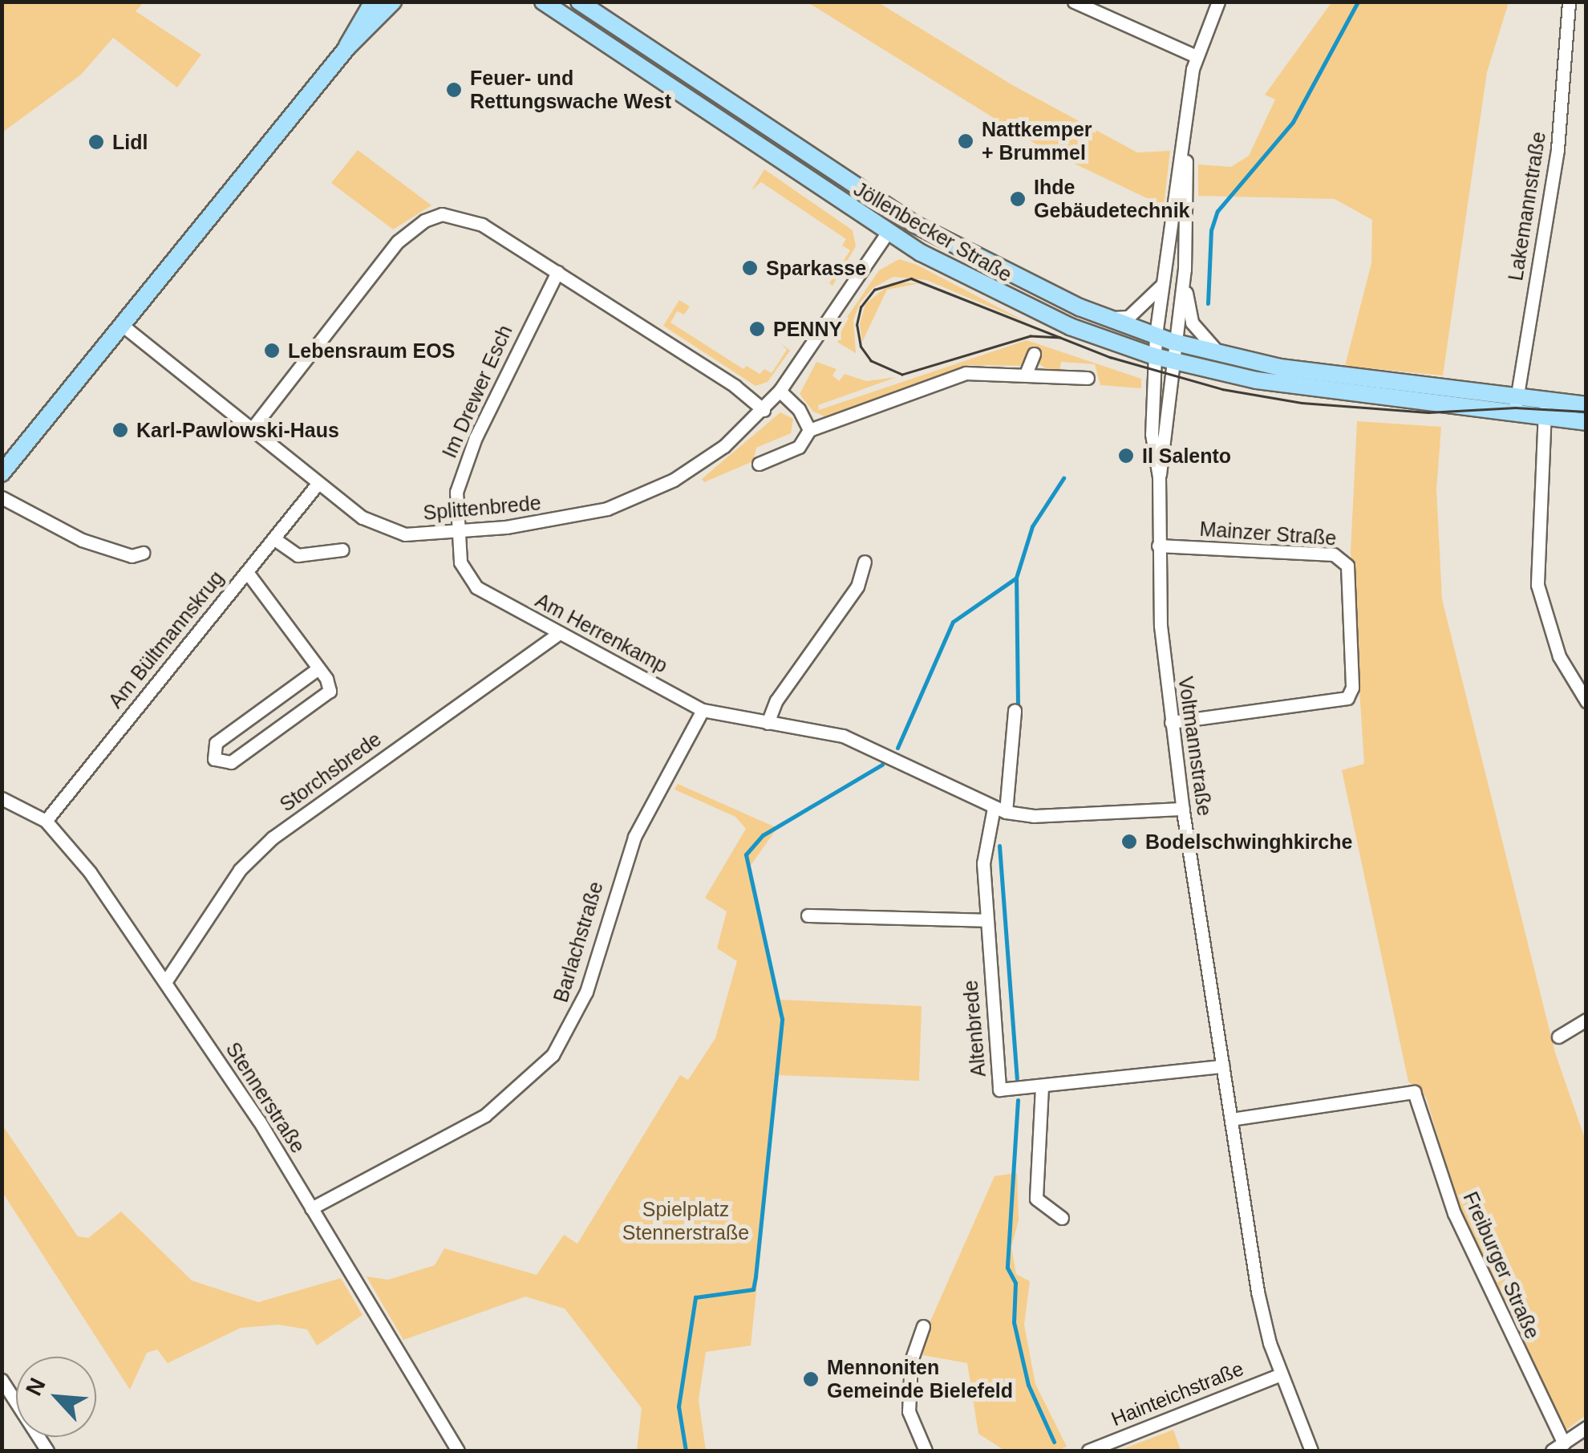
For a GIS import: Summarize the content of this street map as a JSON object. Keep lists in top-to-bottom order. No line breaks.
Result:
{"streets":{"main road":["Jöllenbecker Straße","Splittenbrede"],"street":["Lakemannstraße","Im Drewer Esch","Mainzer Straße","Am Herrenkamp","Am Bültmannskrug","Voltmannstraße","Storchsbrede","Barlachstraße","Altenbrede","Stennerstraße","Freiburger Straße","Hainteichstraße"]},"crossings":[["Lakemannstraße","Jöllenbecker Straße"],["Jöllenbecker Straße","Splittenbrede"],["Jöllenbecker Straße","Voltmannstraße"],["Im Drewer Esch","Splittenbrede"],["Im Drewer Esch","Am Herrenkamp"],["Splittenbrede","Am Herrenkamp"],["Splittenbrede","Am Bültmannskrug"],["Mainzer Straße","Voltmannstraße"],["Am Herrenkamp","Voltmannstraße"],["Am Herrenkamp","Storchsbrede"],["Am Herrenkamp","Barlachstraße"],["Am Herrenkamp","Altenbrede"],["Am Bültmannskrug","Stennerstraße"],["Voltmannstraße","Freiburger Straße"],["Voltmannstraße","Hainteichstraße"],["Storchsbrede","Stennerstraße"],["Barlachstraße","Stennerstraße"]],"parks":["Spielplatz Stennerstraße"],"places":["Feuer- und Rettungswache West","Nattkemper + Brummel","Lidl","Ihde Gebäudetechnik","Sparkasse","PENNY","Lebensraum EOS","Karl-Pawlowski-Haus","Il Salento","Bodelschwinghkirche","Mennoniten Gemeinde Bielefeld"],"north":"top left"}
